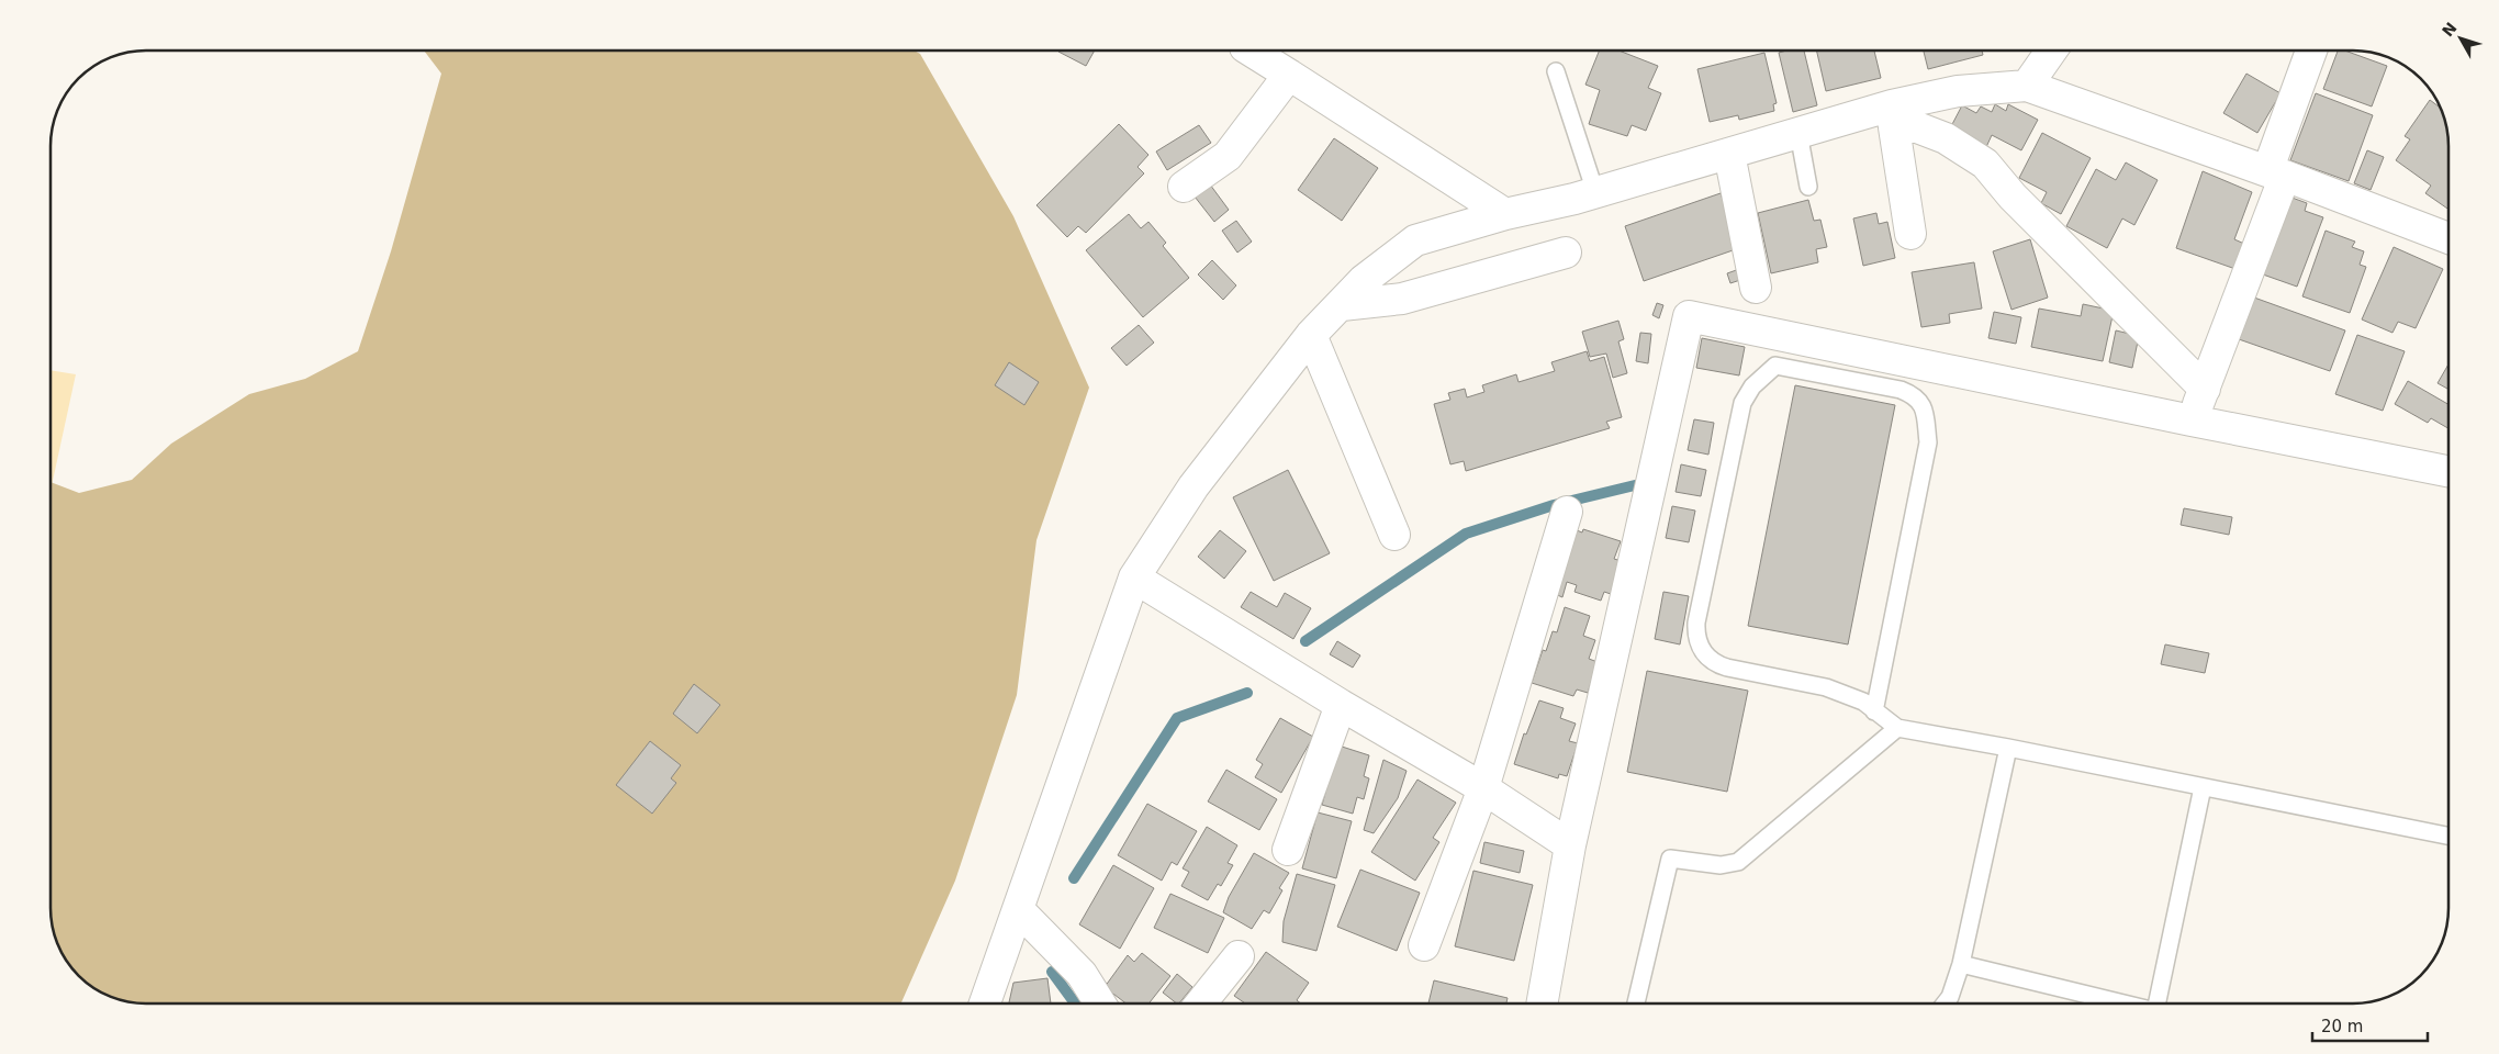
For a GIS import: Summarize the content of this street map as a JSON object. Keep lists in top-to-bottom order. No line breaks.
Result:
{"scale_bar":"20 m","north":"top left"}
